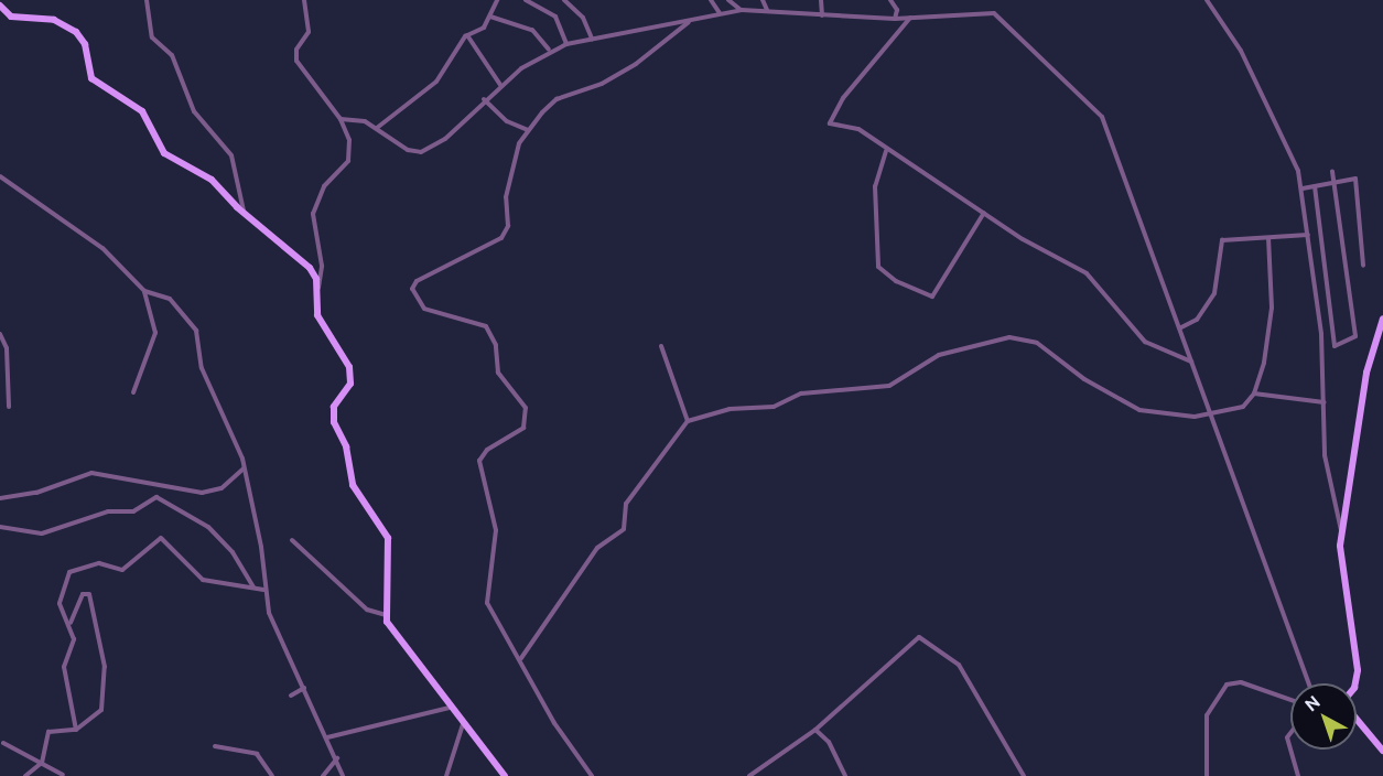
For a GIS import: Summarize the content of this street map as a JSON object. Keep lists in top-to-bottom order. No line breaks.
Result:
{"north":"top left"}
